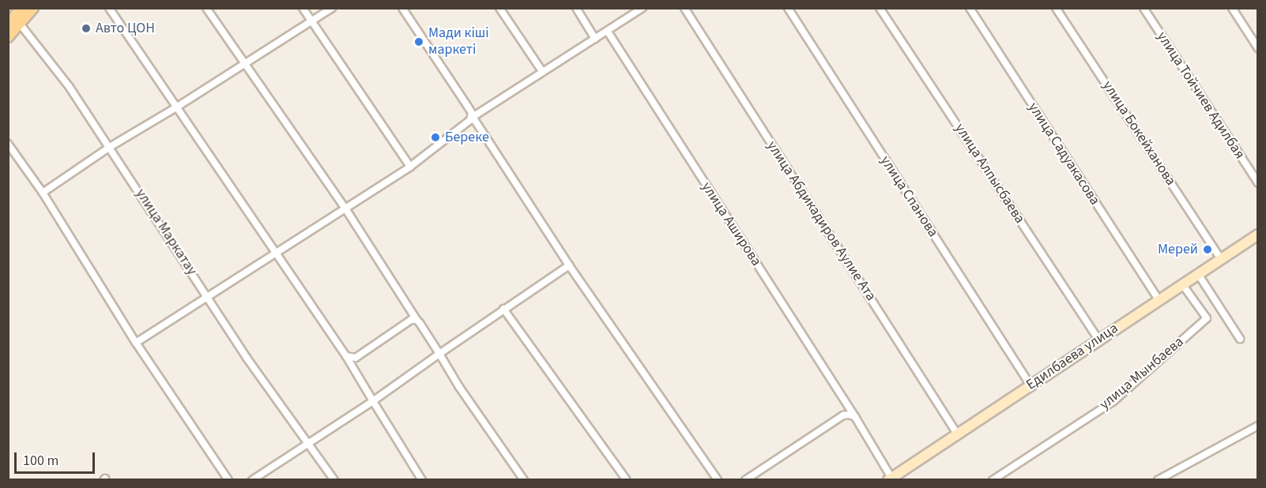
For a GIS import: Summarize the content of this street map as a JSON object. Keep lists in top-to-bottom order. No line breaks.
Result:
{"streets":{"street":["улица Тойчиев Адилбая","улица Бокейханова","улица Садуакасова","улица Алпысбаева","улица Спанова","улица Абдикадиров Аулие Ата","улица Аширова","улица Маркатау","Едилбаева улица","улица Мынбаева"]},"crossings":[["улица Бокейханова","Едилбаева улица"],["улица Садуакасова","Едилбаева улица"],["улица Алпысбаева","Едилбаева улица"],["улица Спанова","Едилбаева улица"],["улица Абдикадиров Аулие Ата","Едилбаева улица"],["улица Аширова","Едилбаева улица"],["Едилбаева улица","улица Мынбаева"]],"places":["Авто ЦОН","Мади кіші маркеті","Береке","Мерей"],"scale_bar":"100 m"}
